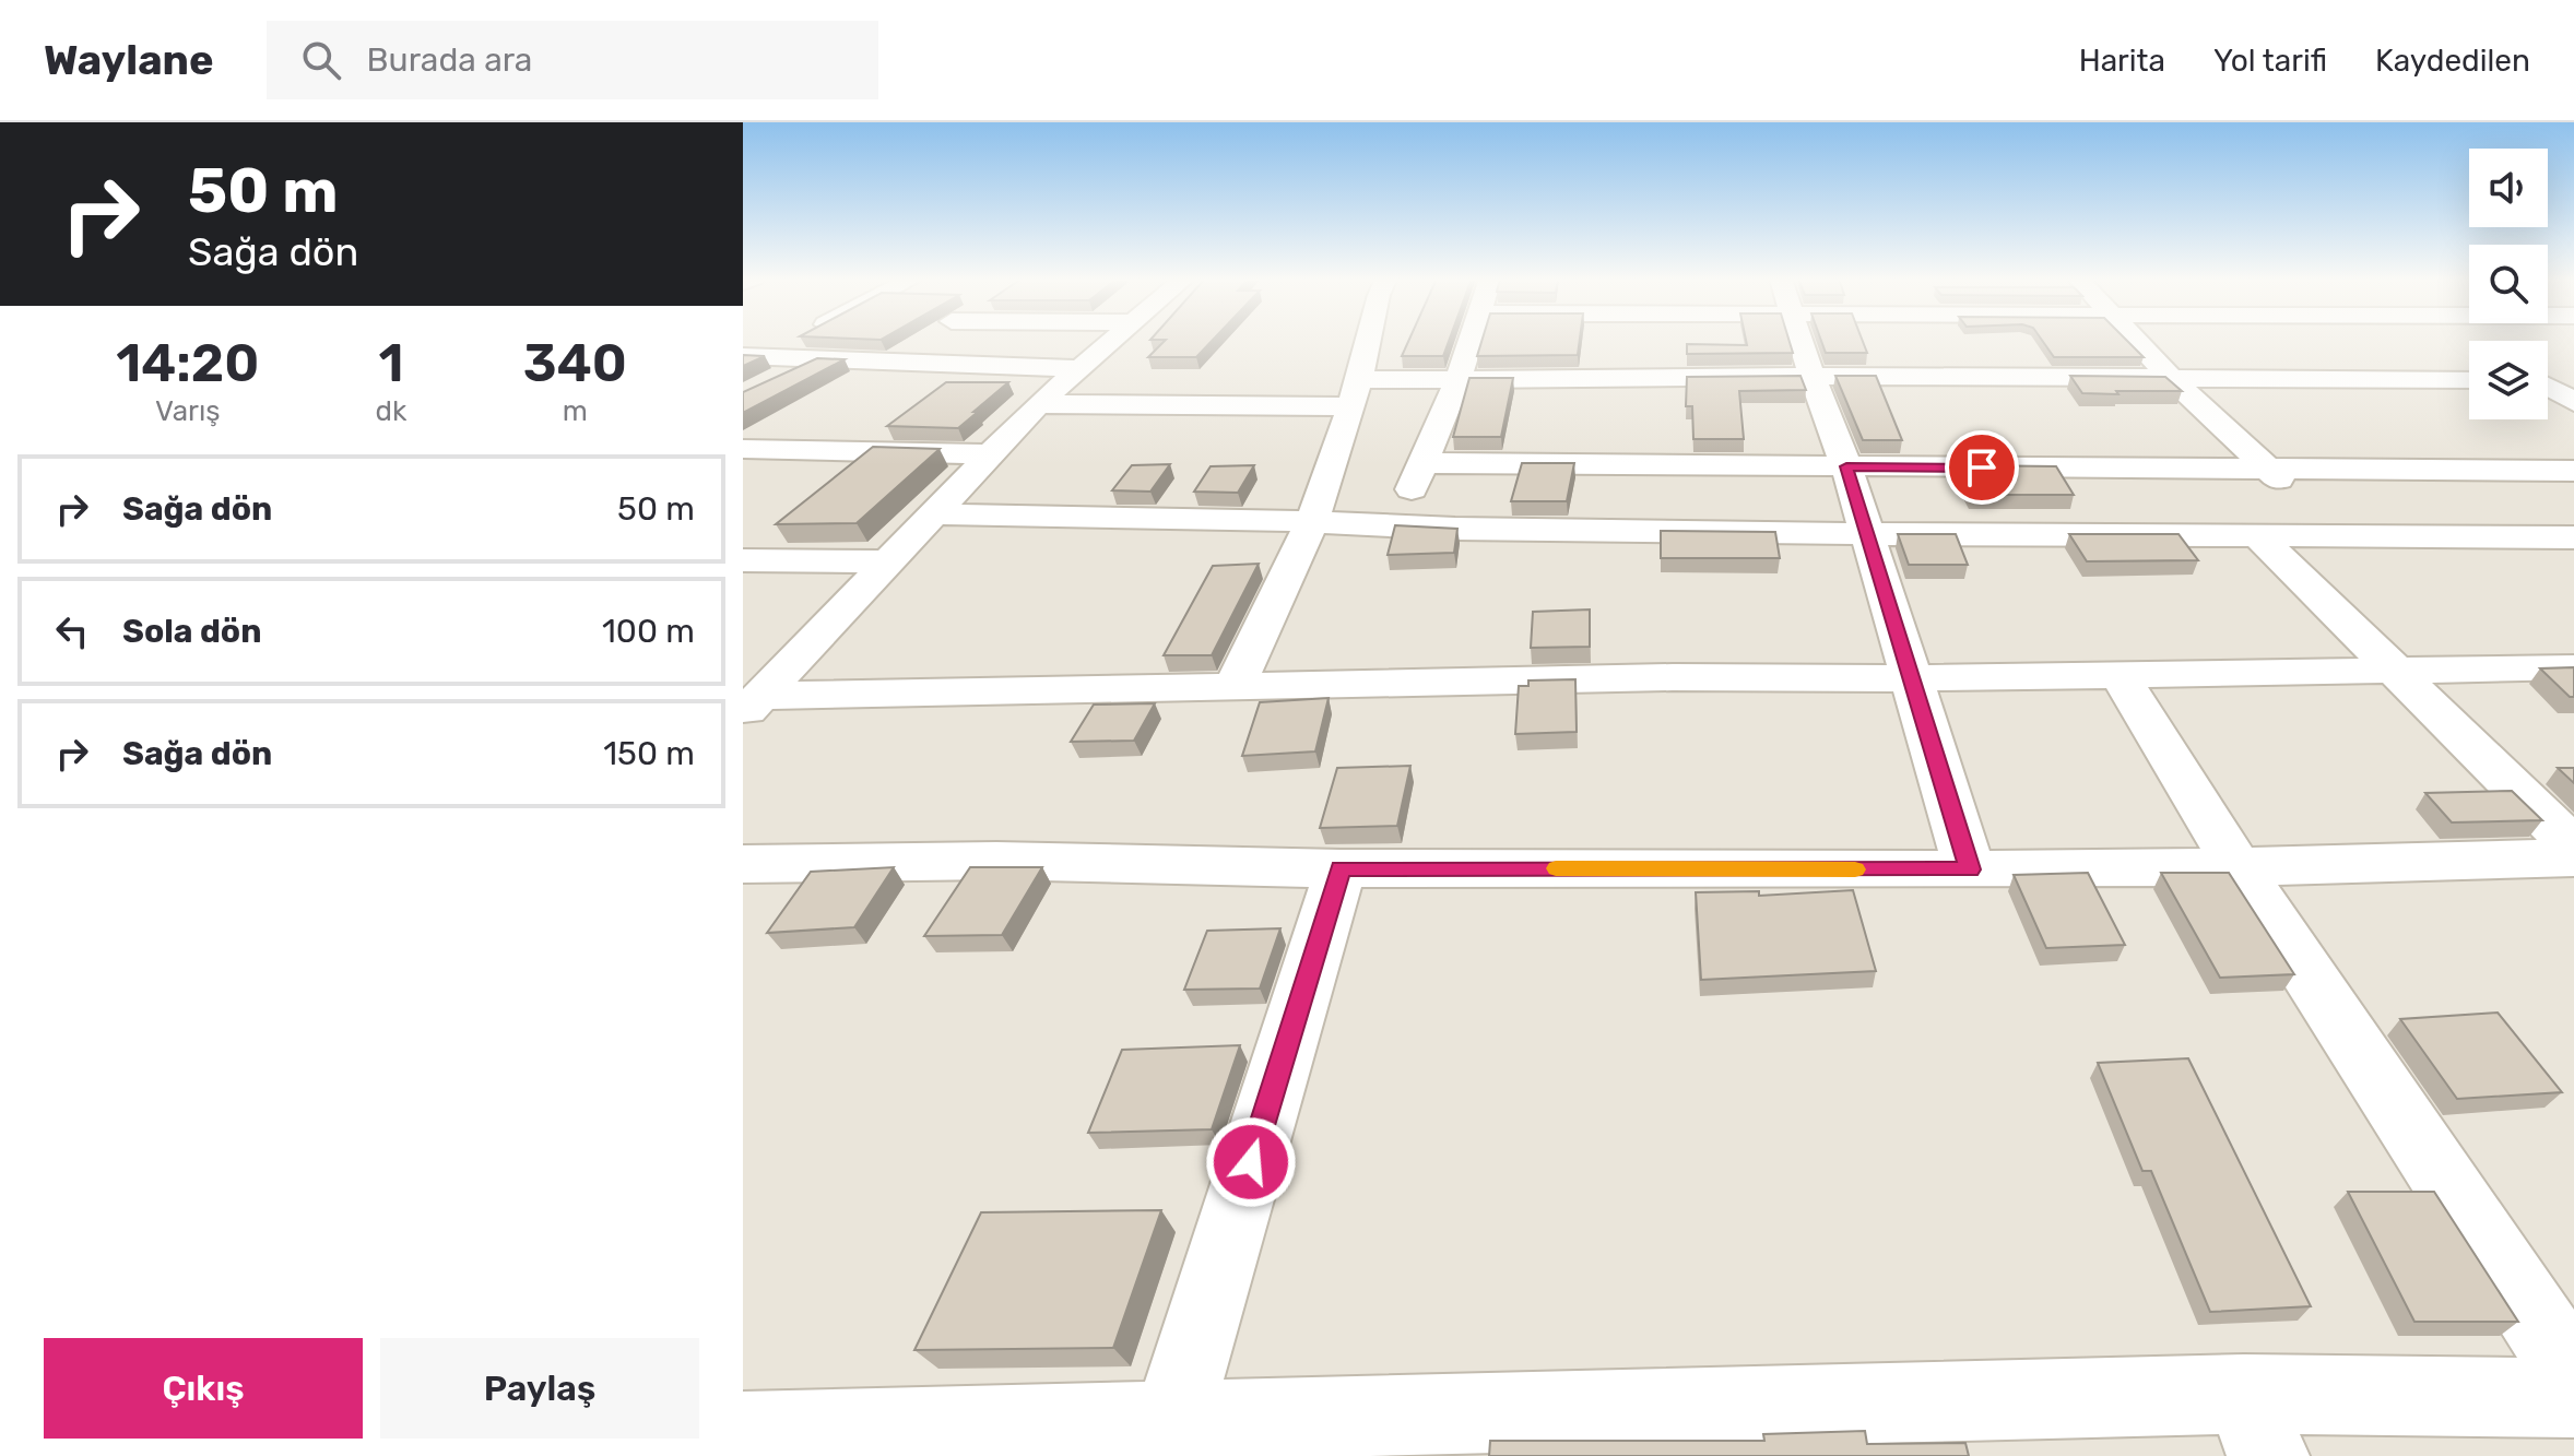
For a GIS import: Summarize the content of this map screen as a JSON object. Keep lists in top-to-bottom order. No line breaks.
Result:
{"page":{"header":"Waylane","search":"Burada ara","nav":["Harita","Yol tarifi","Kaydedilen"],"turn":["50 m","Sağa dön"],"eta":["14:20","Varış","1","dk","340","m"],"list":[{"name":"Sağa dön","value":"50 m"},{"name":"Sola dön","value":"100 m"},{"name":"Sağa dön","value":"150 m"}],"buttons":["Çıkış","Paylaş"]}}
